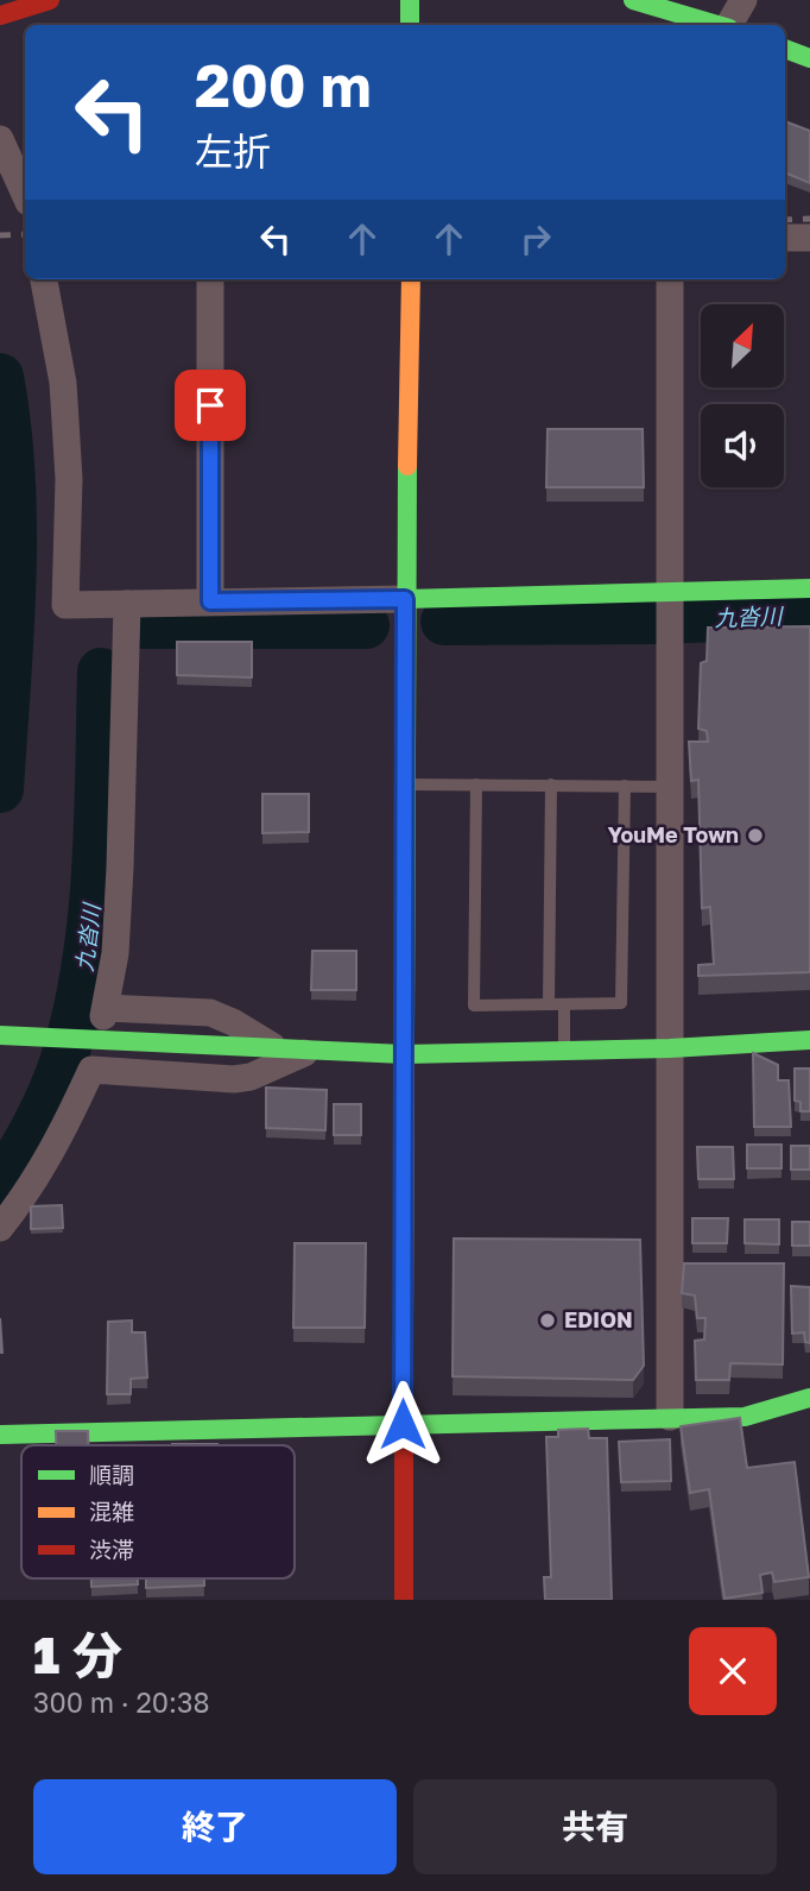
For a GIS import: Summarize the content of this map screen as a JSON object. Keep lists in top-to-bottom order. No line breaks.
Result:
{"water":["九沓川"],"places":["YouMe Town","EDION"],"legend":["順調","混雑","渋滞"],"north":"top right","page":{"turn":["200 m","左折"],"heading":["1 分","300 m · 20:38"],"buttons":["終了","共有"]}}
